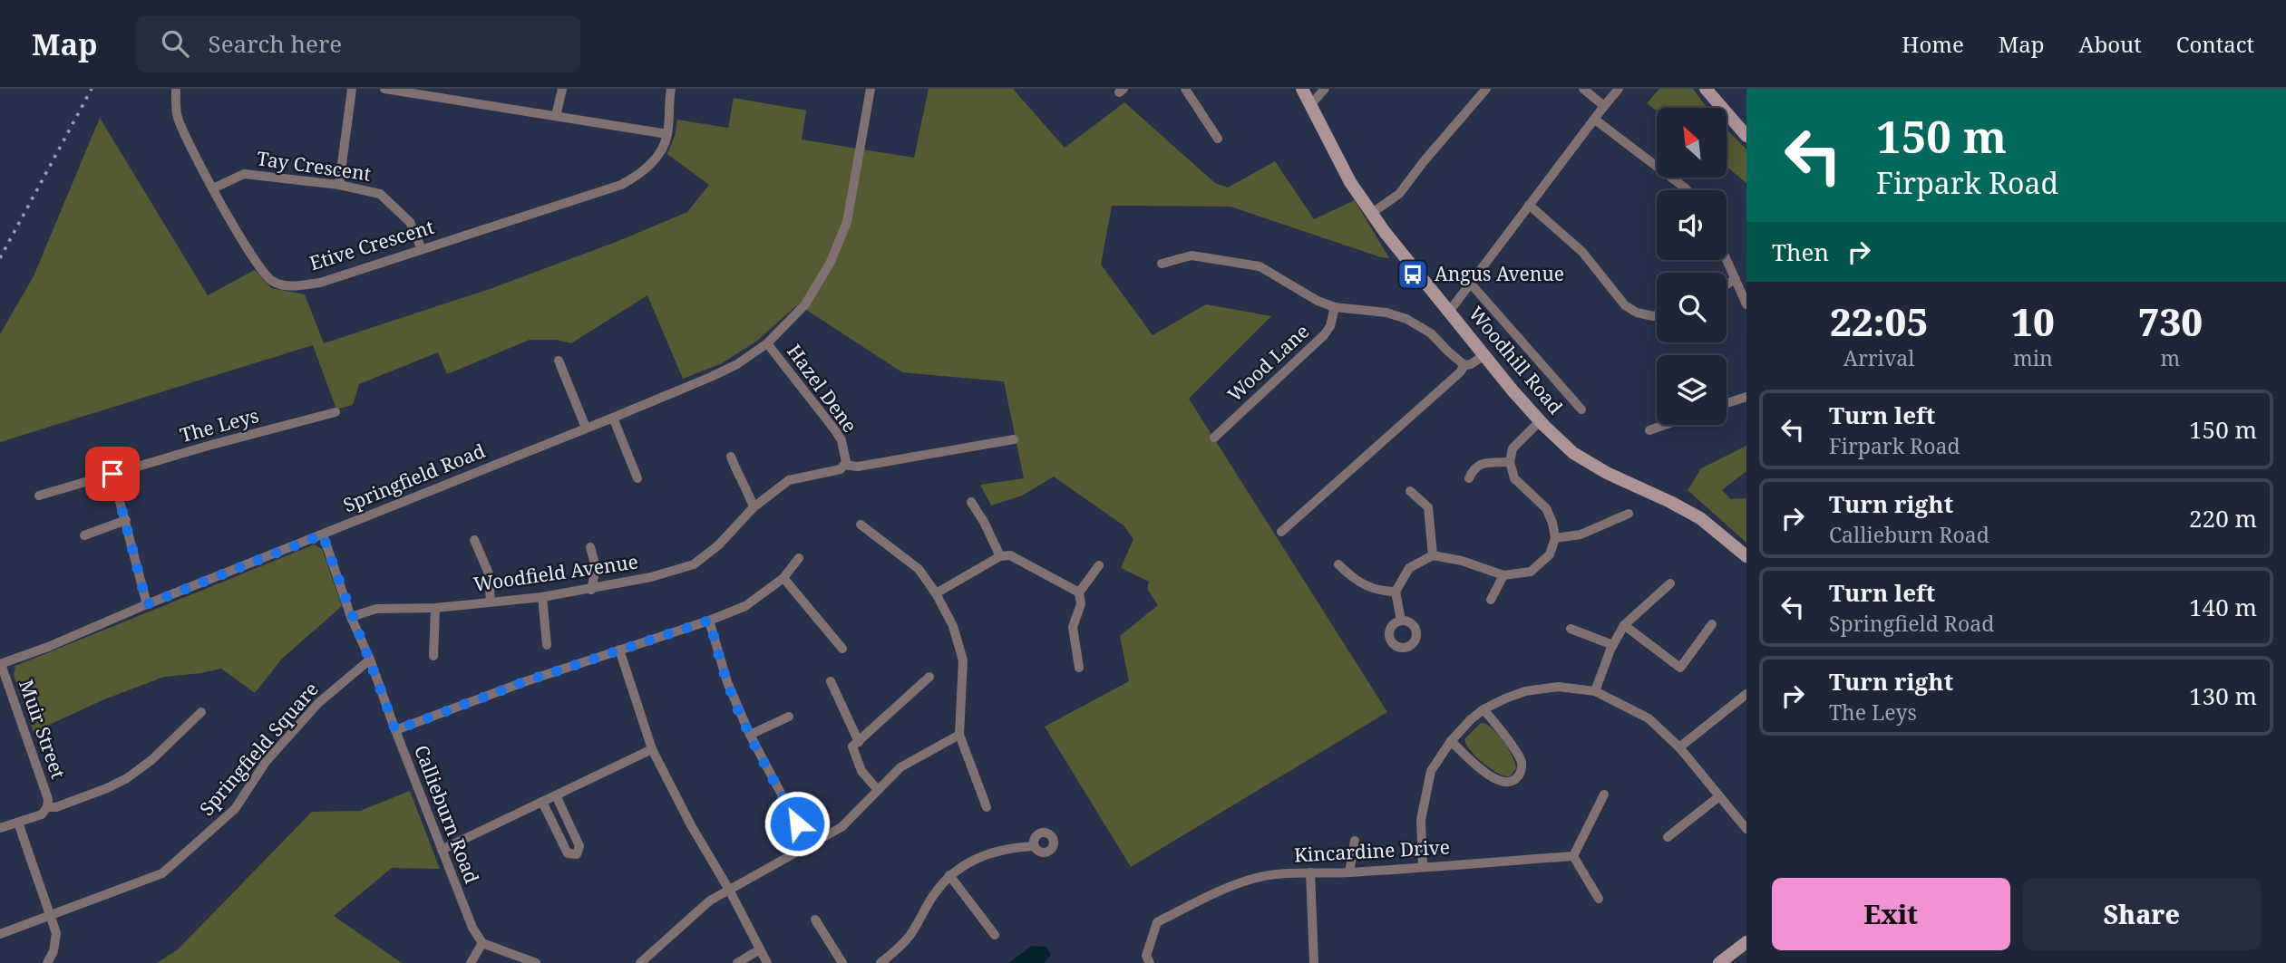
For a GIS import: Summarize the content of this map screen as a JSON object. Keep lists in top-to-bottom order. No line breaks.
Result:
{"streets":{"street":["Tay Crescent","Etive Crescent","Woodhill Road","Wood Lane","Hazel Dene","The Leys","Springfield Road","Woodfield Avenue","Muir Street","Springfield Square","Callieburn Road","Kincardine Drive"]},"crossings":[["Tay Crescent","Etive Crescent"],["Hazel Dene","Springfield Road"],["Hazel Dene","Woodfield Avenue"],["Springfield Road","Muir Street"],["Springfield Road","Callieburn Road"],["Woodfield Avenue","Callieburn Road"],["Springfield Square","Callieburn Road"]],"places":{"bus stop":["Angus Avenue"]},"north":"top left","page":{"header":"Map","search":"Search here","nav":["Home","Map","About","Contact"],"turn":["150 m","Firpark Road"],"then":"Then","eta":["22:05","Arrival","10","min","730","m"],"list":[{"name":"Turn left","note":"Firpark Road","value":"150 m"},{"name":"Turn right","note":"Callieburn Road","value":"220 m"},{"name":"Turn left","note":"Springfield Road","value":"140 m"},{"name":"Turn right","note":"The Leys","value":"130 m"}],"buttons":["Exit","Share"]}}
